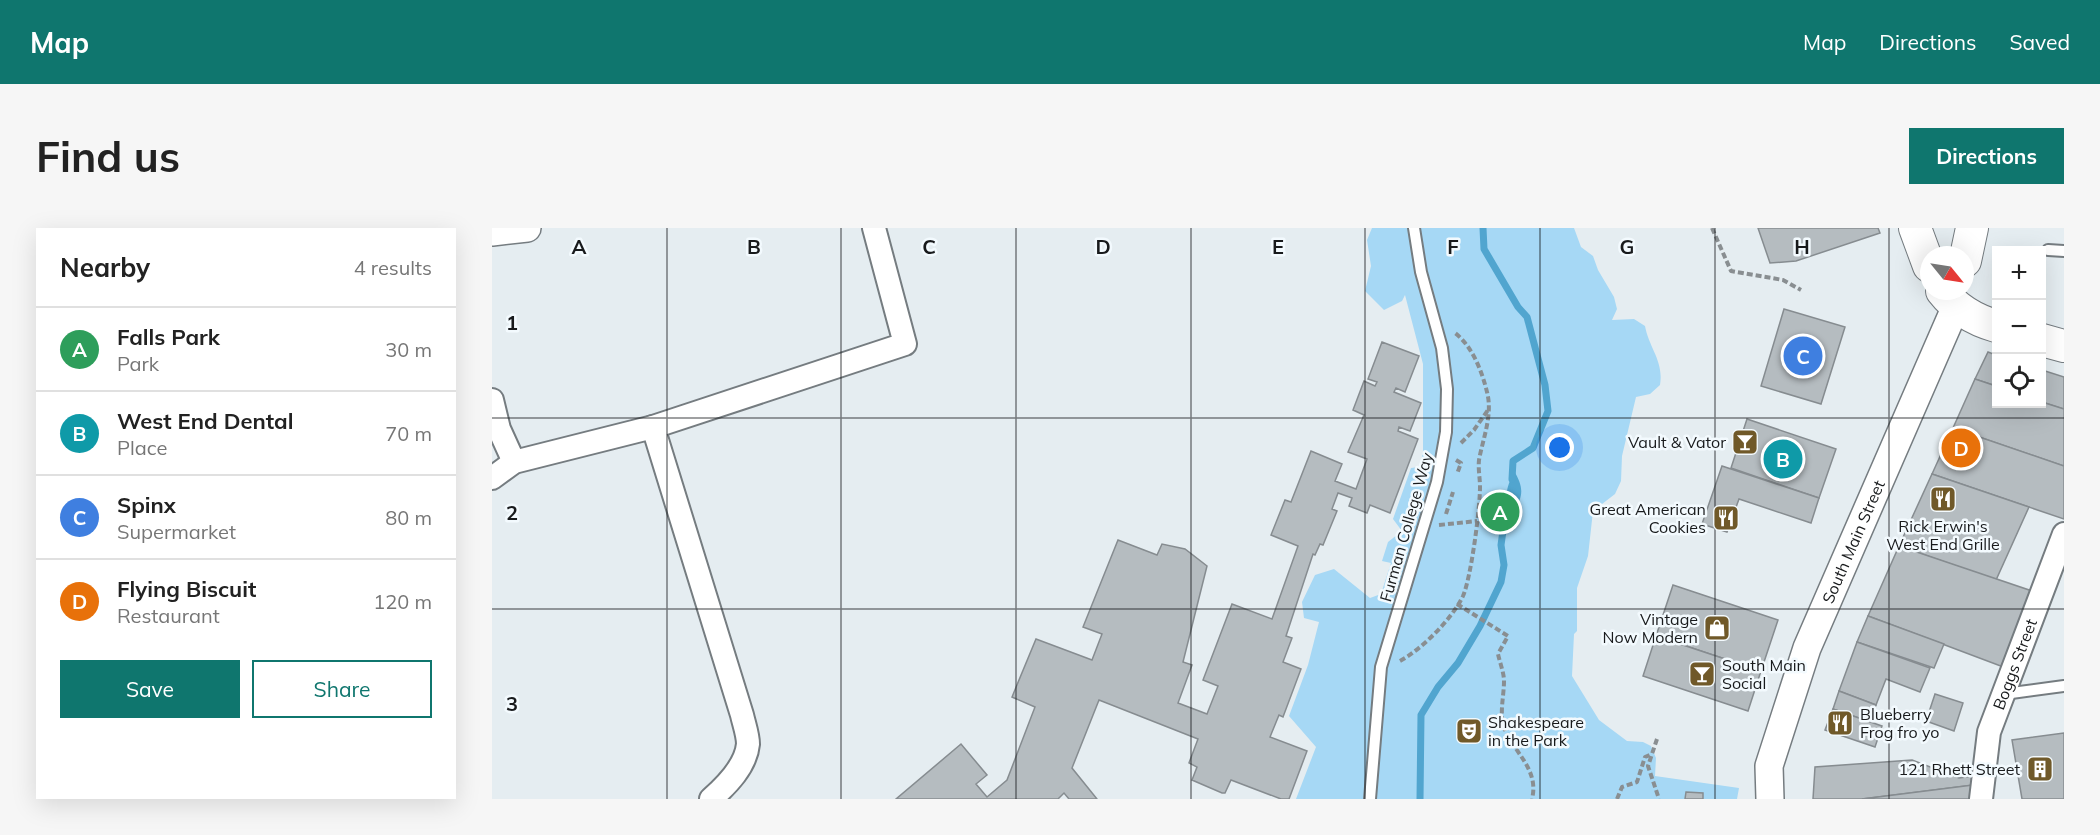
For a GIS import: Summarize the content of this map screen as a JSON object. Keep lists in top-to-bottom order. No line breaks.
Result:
{"streets":{"street":["South Main Street","Boggs Street"],"lane":["Furman College Way"]},"places":{"bar":["Vault & Vator","South Main Social"],"restaurant":["Rick Erwin's West End Grille","Great American Cookies","Blueberry Frog fro yo"],"shop":["Vintage Now Modern"],"theatre":["Shakespeare in the Park"],"building":["121 Rhett Street"]},"north":"bottom right","page":{"header":"Map","nav":["Map","Directions","Saved"],"buttons":["Directions",["Save","Share"]],"title":"Find us","heading":["Nearby","4 results"],"map_buttons":["+","−"],"list":[{"mark":"A","name":"Falls Park","note":"Park","value":"30 m"},{"mark":"B","name":"West End Dental","note":"Place","value":"70 m"},{"mark":"C","name":"Spinx","note":"Supermarket","value":"80 m"},{"mark":"D","name":"Flying Biscuit","note":"Restaurant","value":"120 m"}],"pins":["C","D","B","A"]},"grid":{"columns":["A","B","C","D","E","F","G","H"],"rows":["1","2","3"]}}
